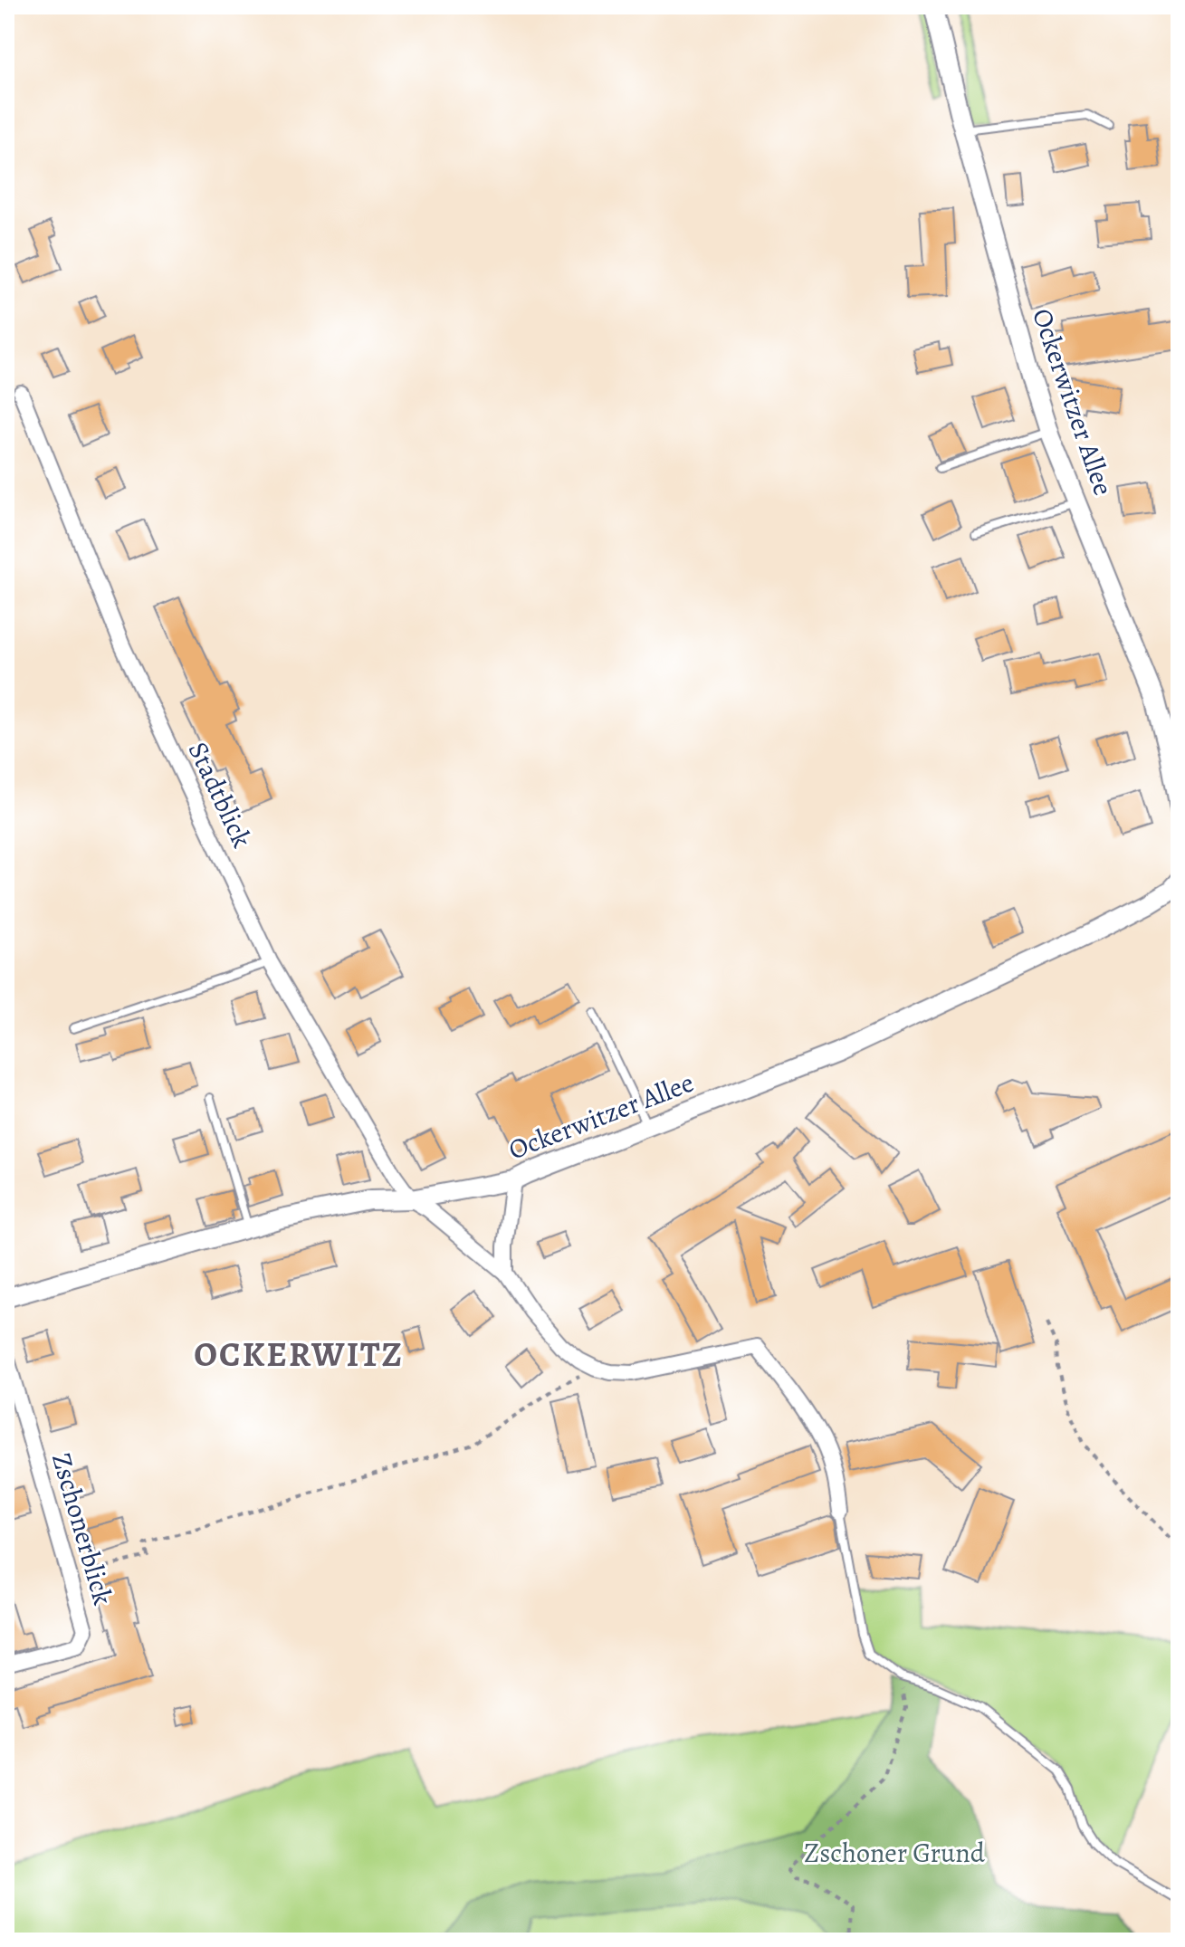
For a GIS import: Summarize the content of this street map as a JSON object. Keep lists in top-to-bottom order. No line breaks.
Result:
{"streets":{"street":["Ockerwitzer Allee","Stadtblick","Zschonerblick"]},"crossings":[["Ockerwitzer Allee","Stadtblick"]],"districts":["OCKERWITZ"],"parks":["Zschoner Grund"]}
